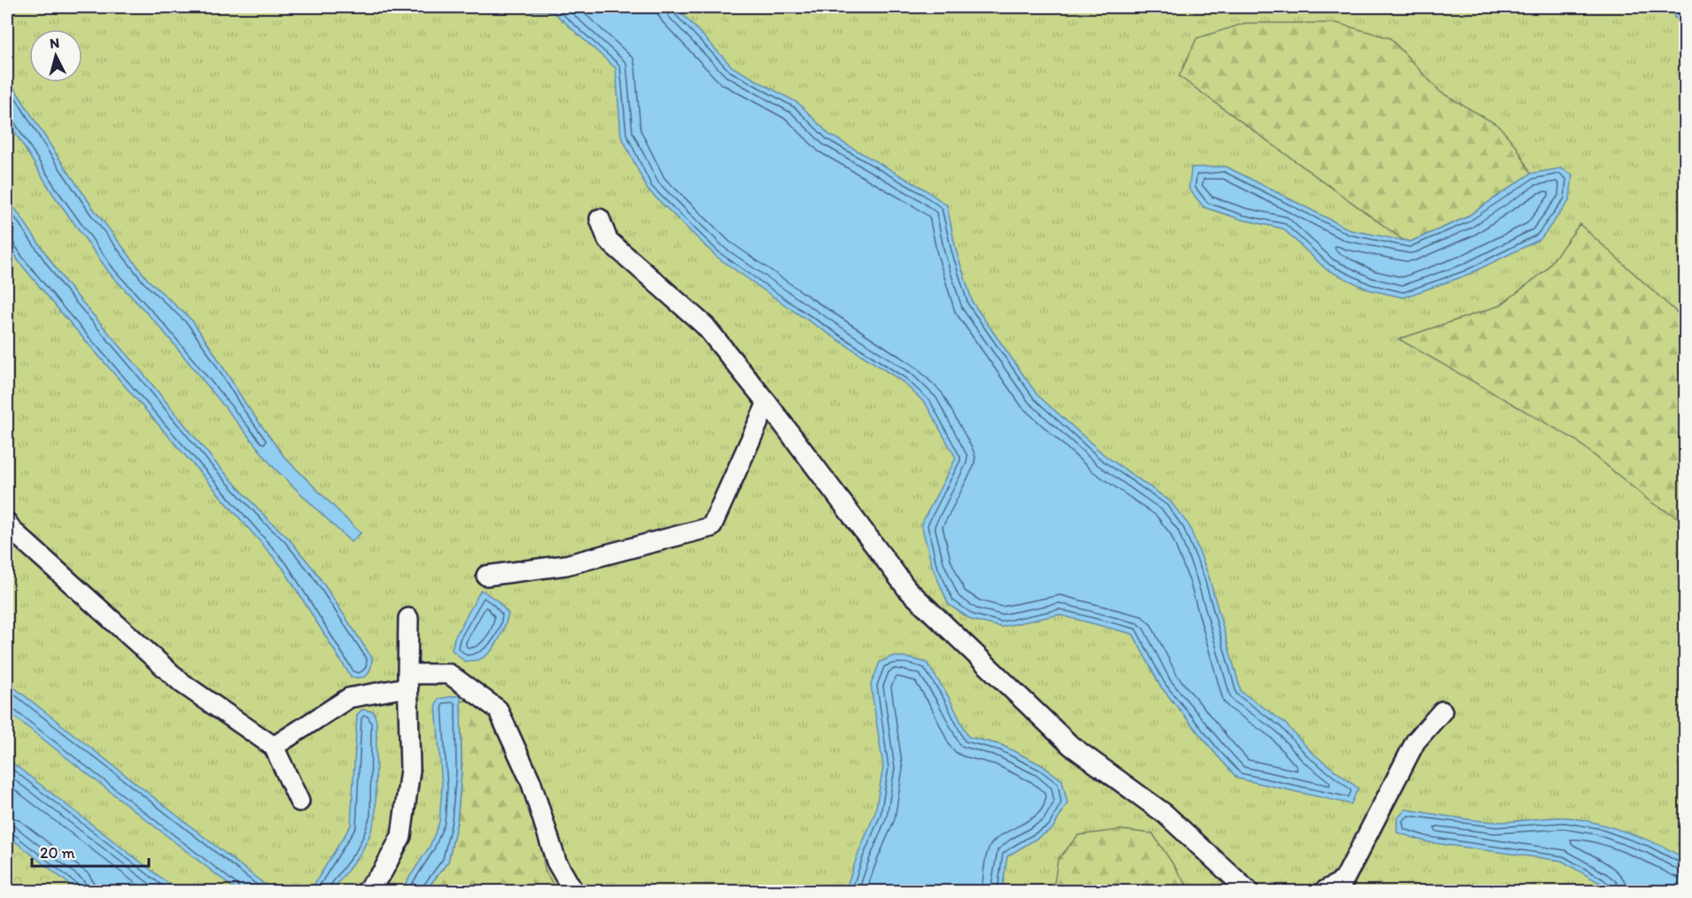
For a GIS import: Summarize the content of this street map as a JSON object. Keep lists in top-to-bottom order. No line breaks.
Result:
{"scale_bar":"20 m","north":"top"}
